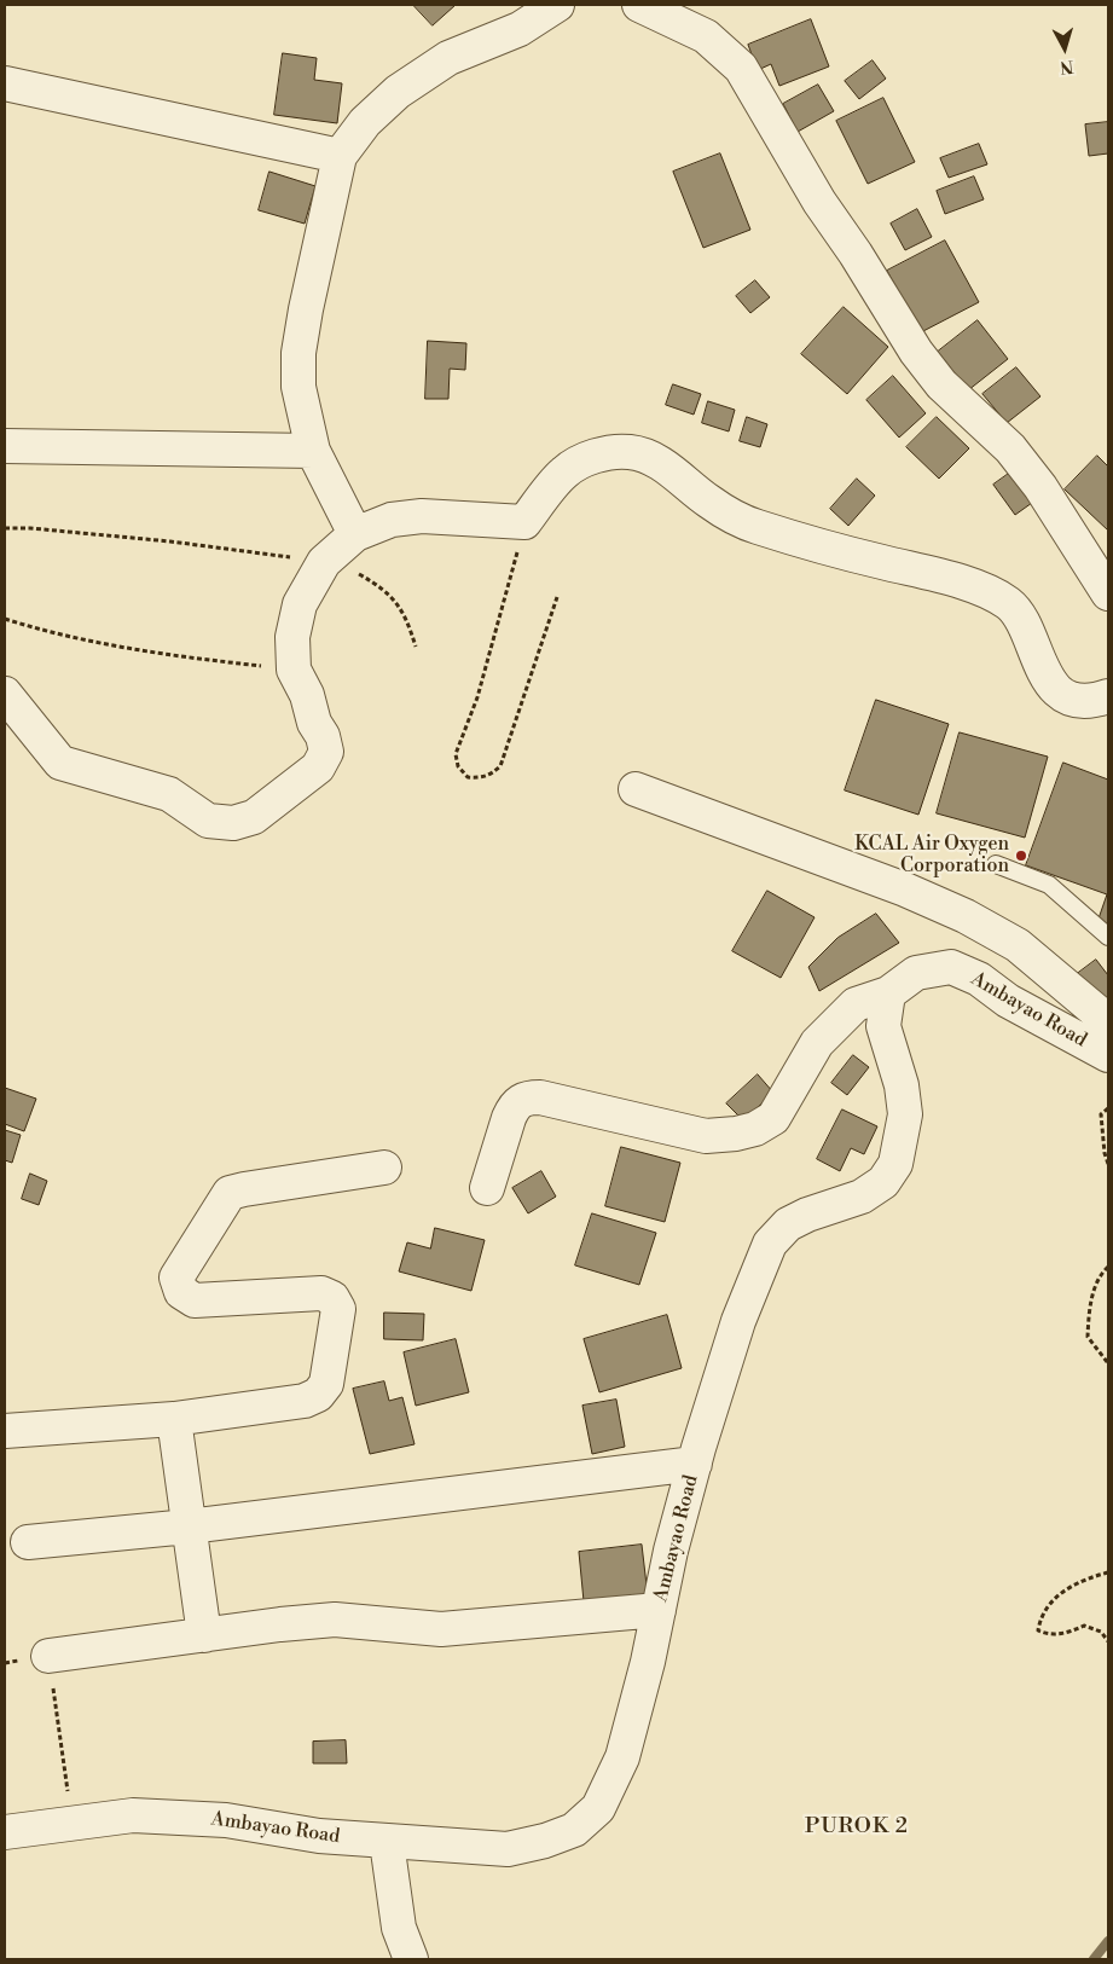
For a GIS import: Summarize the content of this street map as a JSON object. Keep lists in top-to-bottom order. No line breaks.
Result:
{"streets":{"street":["Ambayao Road"]},"districts":["PUROK 2"],"places":["KCAL Air Oxygen Corporation"],"north":"bottom"}
